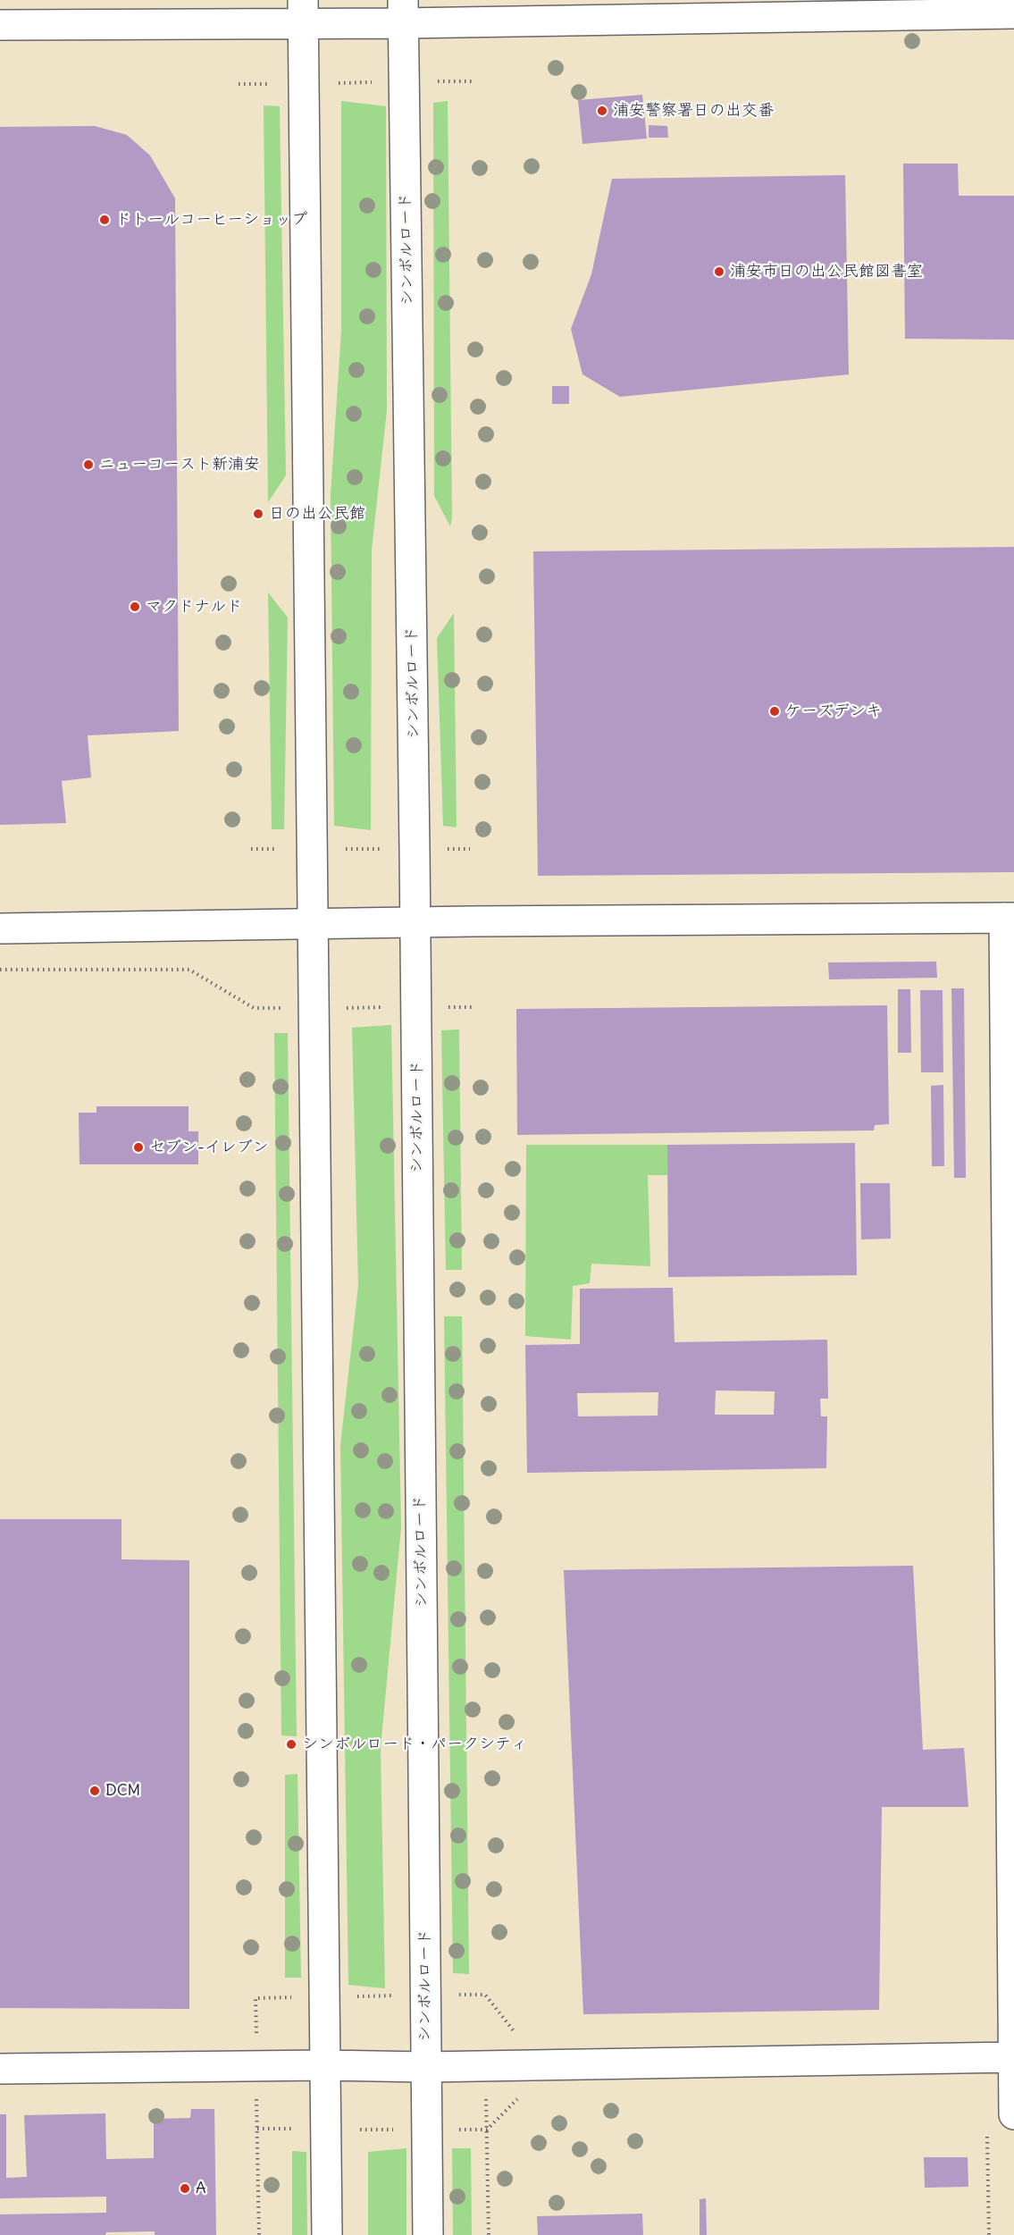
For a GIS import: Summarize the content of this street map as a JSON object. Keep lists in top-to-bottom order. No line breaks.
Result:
{"streets":{"street":["シンボルロード"]},"places":["浦安警察署日の出交番","ドトールコーヒーショップ","浦安市日の出公民館図書室","ニューコースト新浦安","日の出公民館","マクドナルド","ケーズデンキ","セブン-イレブン","シンボルロード・パークシティ","DCM","A"]}
